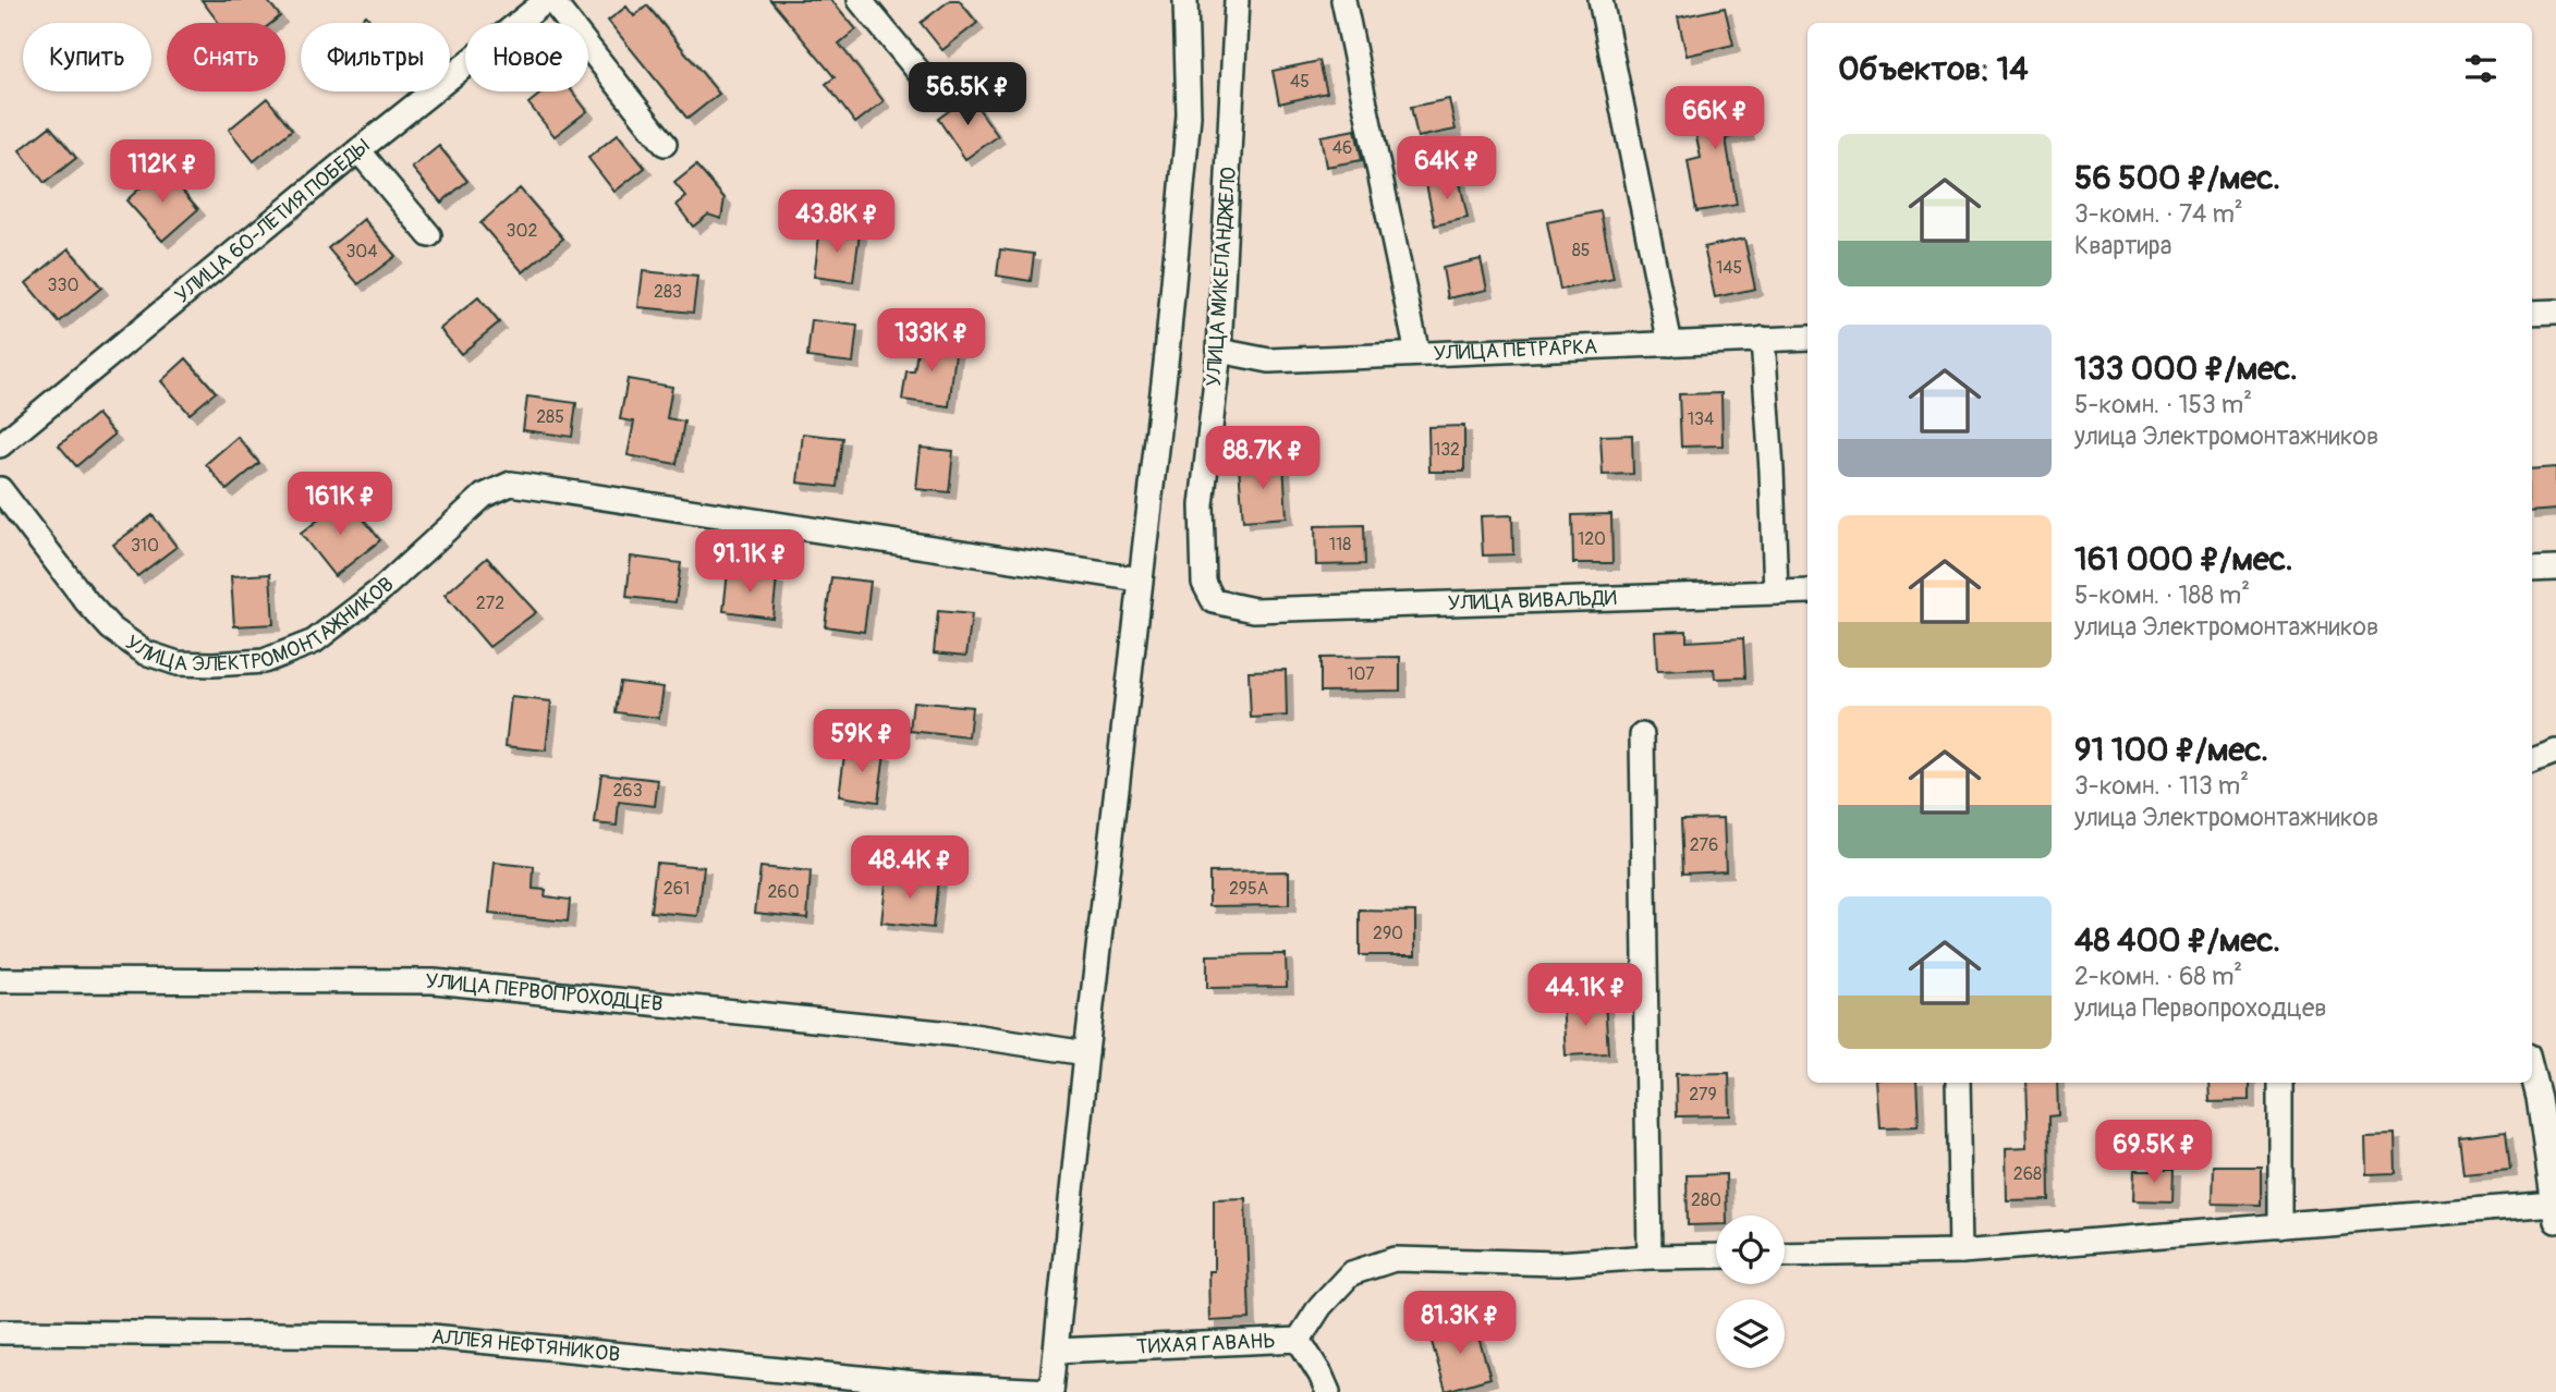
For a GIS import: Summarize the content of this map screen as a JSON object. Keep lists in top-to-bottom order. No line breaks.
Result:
{"streets":{"street":["УЛИЦА 60-ЛЕТИЯ ПОБЕДЫ","УЛИЦА МИКЕЛАНДЖЕЛО","УЛИЦА ПЕТРАРКА","УЛИЦА ВИВАЛЬДИ","УЛИЦА ЭЛЕКТРОМОНТАЖНИКОВ","УЛИЦА ПЕРВОПРОХОДЦЕВ","ТИХАЯ ГАВАНЬ","АЛЛЕЯ НЕФТЯНИКОВ"]},"crossings":[["УЛИЦА МИКЕЛАНДЖЕЛО","УЛИЦА ПЕТРАРКА"],["УЛИЦА МИКЕЛАНДЖЕЛО","УЛИЦА ВИВАЛЬДИ"]],"house_numbers":["45","46","302","85","304","145","330","283","285","134","132","120","118","310","272","107","263","276","261","295А","260","290","279","268","280"],"page":{"chip":["Купить","Снять","Фильтры","Новое"],"heading":"Объектов: 14","price":["56.5K ₽","66K ₽","64K ₽","112K ₽","43.8K ₽","133K ₽","88.7K ₽","161K ₽","91.1K ₽","59K ₽","48.4K ₽","44.1K ₽","69.5K ₽","81.3K ₽"],"list":[{"name":"56 500 ₽/мес.","note":"3-комн. · 74 m² · Квартира"},{"name":"133 000 ₽/мес.","note":"5-комн. · 153 m² · улица Электромонтажников"},{"name":"161 000 ₽/мес.","note":"5-комн. · 188 m² · улица Электромонтажников"},{"name":"91 100 ₽/мес.","note":"3-комн. · 113 m² · улица Электромонтажников"},{"name":"48 400 ₽/мес.","note":"2-комн. · 68 m² · улица Первопроходцев"}]}}
